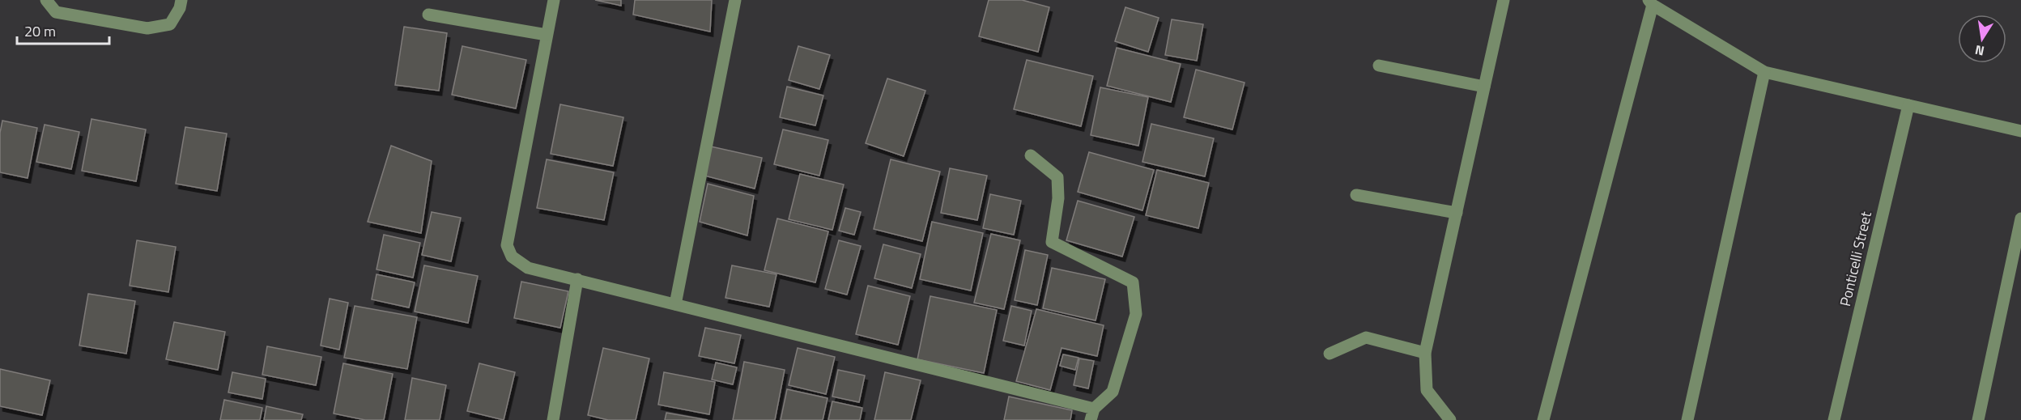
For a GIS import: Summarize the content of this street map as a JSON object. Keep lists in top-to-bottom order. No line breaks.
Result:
{"streets":{"street":["Ponticelli Street"]},"scale_bar":"20 m","north":"bottom"}
